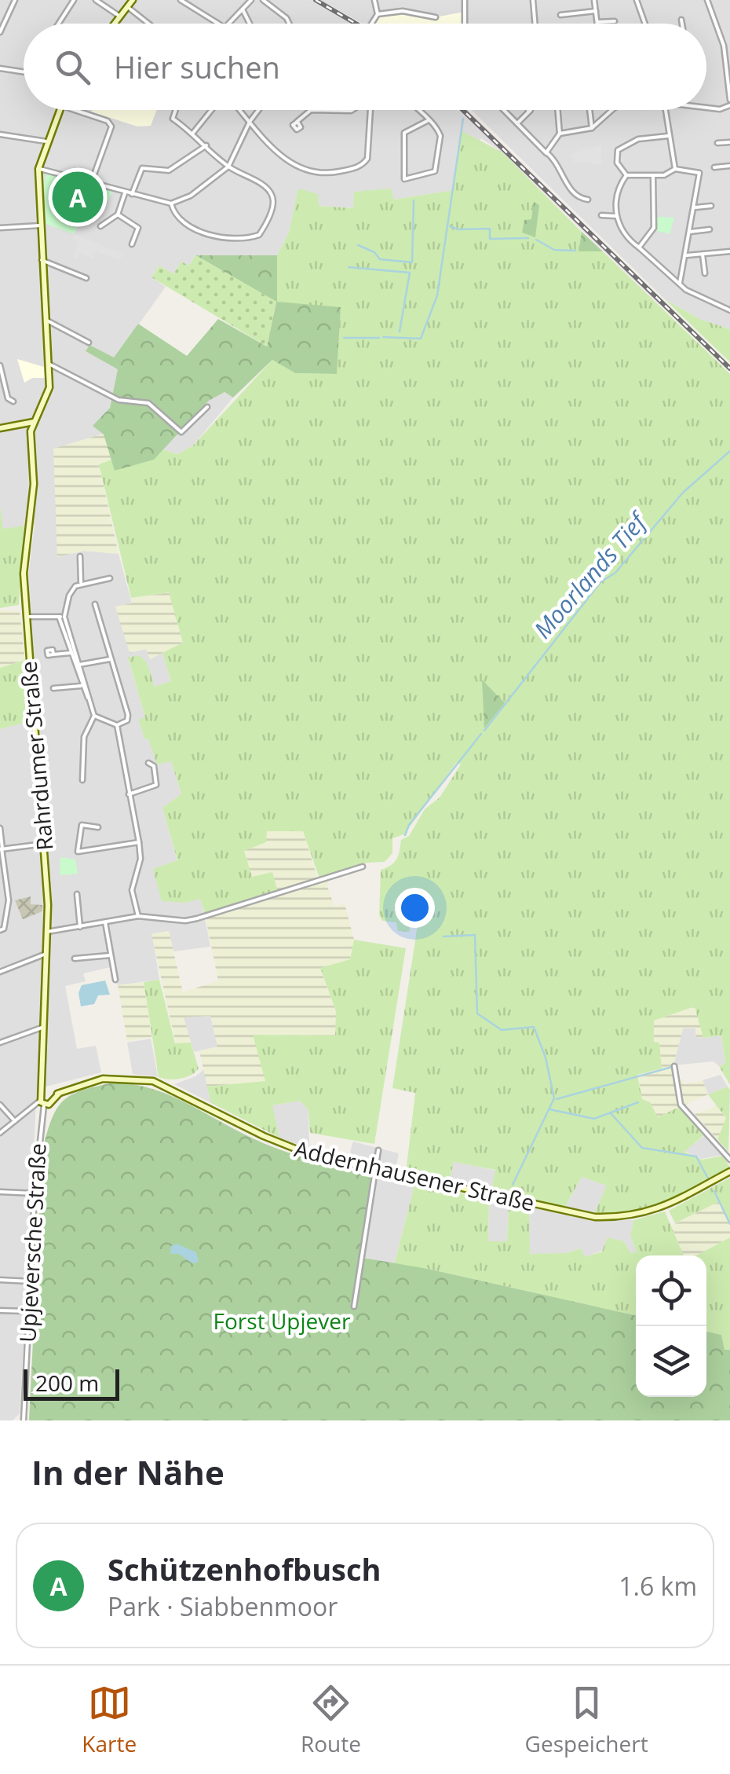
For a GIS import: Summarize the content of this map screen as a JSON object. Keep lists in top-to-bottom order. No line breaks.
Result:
{"streets":{"street":["Rahrdumer Straße","Addernhausener Straße","Upjeversche Straße"]},"crossings":[["Rahrdumer Straße","Addernhausener Straße"],["Rahrdumer Straße","Upjeversche Straße"],["Addernhausener Straße","Upjeversche Straße"]],"water":["Moorlands Tief"],"parks":["Forst Upjever"],"scale_bar":"200 m","page":{"search":"Hier suchen","pins":"A","scale":"200 m","heading":"In der Nähe","list":[{"mark":"A","name":"Schützenhofbusch","note":"Park · Siabbenmoor","value":"1.6 km"}],"nav":["Karte","Route","Gespeichert"]}}
